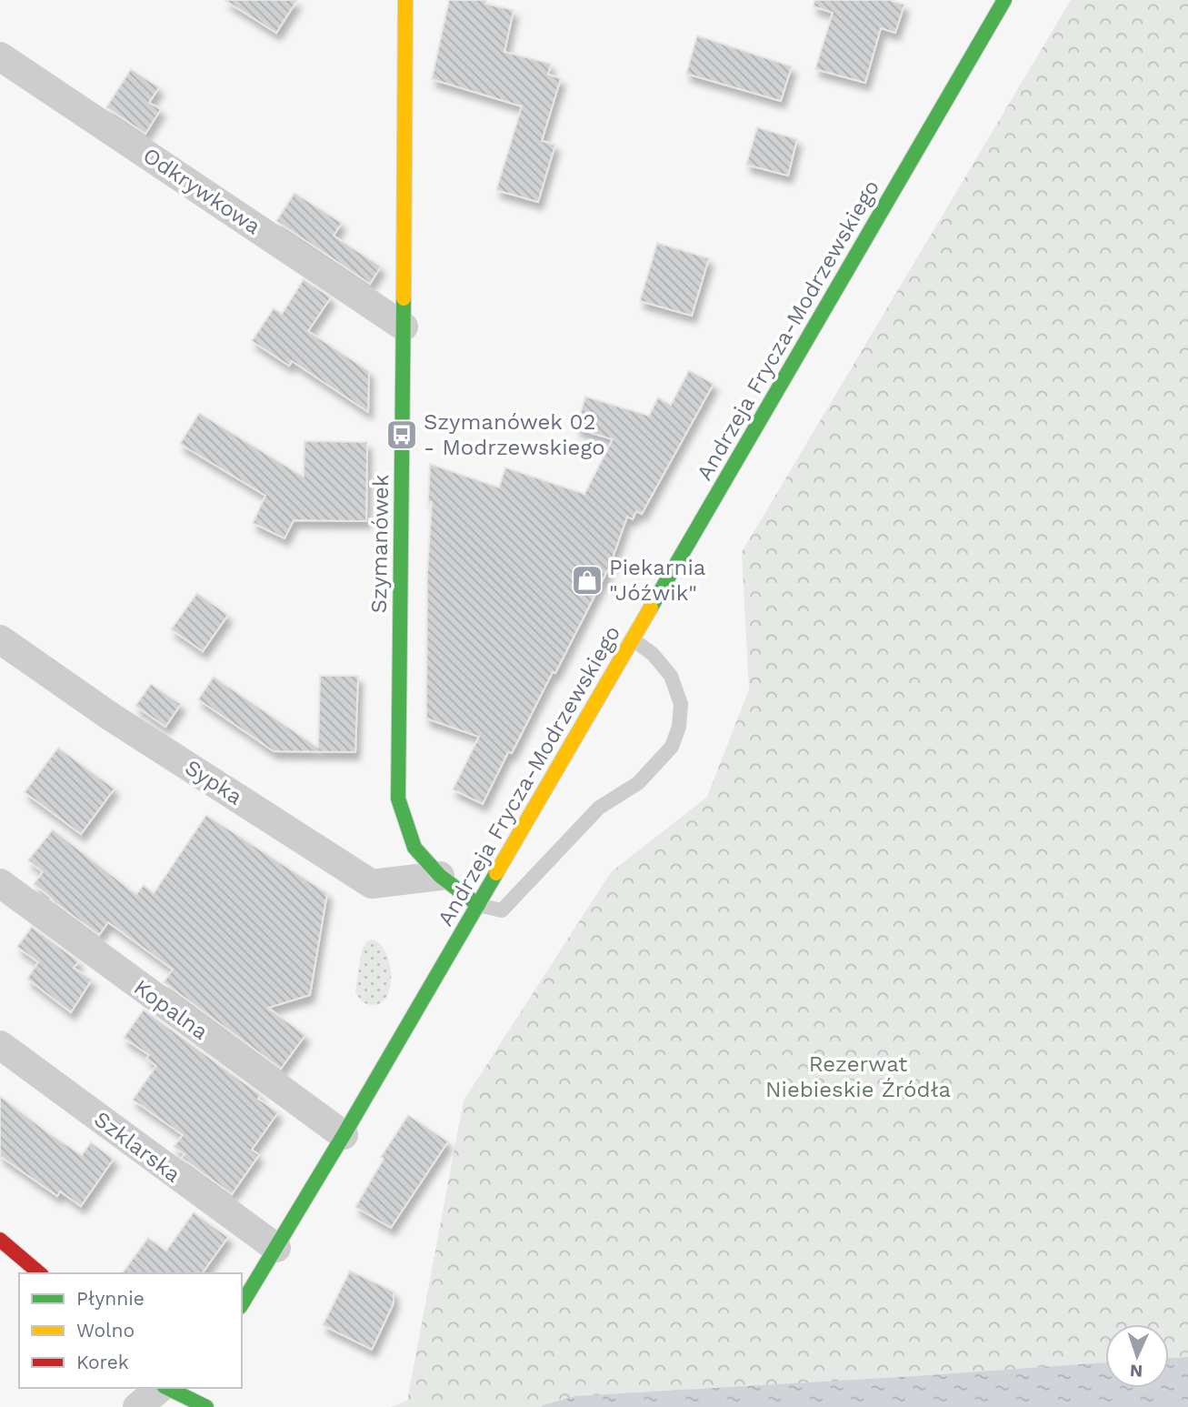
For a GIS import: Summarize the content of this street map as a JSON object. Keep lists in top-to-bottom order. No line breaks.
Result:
{"streets":{"street":["Odkrywkowa","Andrzeja Frycza-Modrzewskiego","Szymanówek","Sypka","Kopalna","Szklarska"]},"crossings":[["Odkrywkowa","Szymanówek"],["Andrzeja Frycza-Modrzewskiego","Szymanówek"],["Andrzeja Frycza-Modrzewskiego","Kopalna"],["Andrzeja Frycza-Modrzewskiego","Szklarska"],["Szymanówek","Sypka"]],"parks":["Rezerwat Niebieskie Źródła"],"places":{"bus stop":["Szymanówek 02 - Modrzewskiego"],"shop":["Piekarnia \"Jóźwik\""]},"legend":["Płynnie","Wolno","Korek"],"north":"bottom"}
